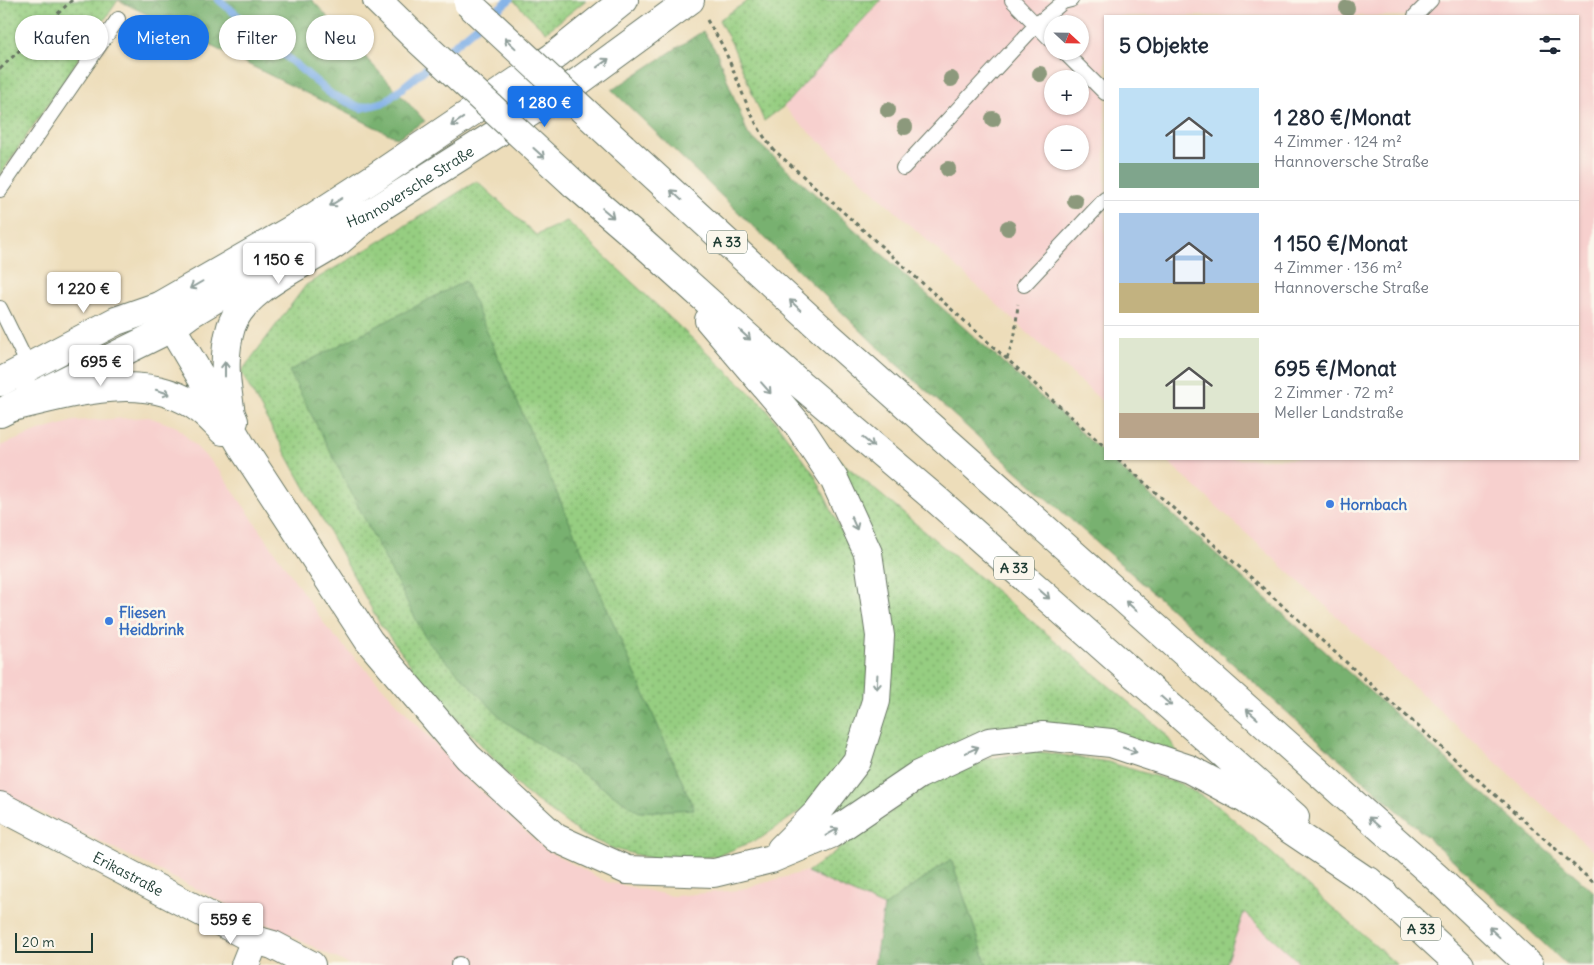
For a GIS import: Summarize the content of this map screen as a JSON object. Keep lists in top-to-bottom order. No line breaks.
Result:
{"streets":{"main road":["Hannoversche Straße","A 33","Erikastraße"]},"places":["Hornbach","Fliesen Heidbrink"],"scale_bar":"20 m","north":"right","page":{"map_buttons":["+","−"],"chip":["Kaufen","Mieten","Filter","Neu"],"heading":"5 Objekte","list":[{"name":"1 280 €/Monat","note":"4 Zimmer · 124 m² · Hannoversche Straße"},{"name":"1 150 €/Monat","note":"4 Zimmer · 136 m² · Hannoversche Straße"},{"name":"695 €/Monat","note":"2 Zimmer · 72 m² · Meller Landstraße"}],"price":["1 280 €","1 150 €","1 220 €","695 €","559 €"],"scale":"20 m"}}
